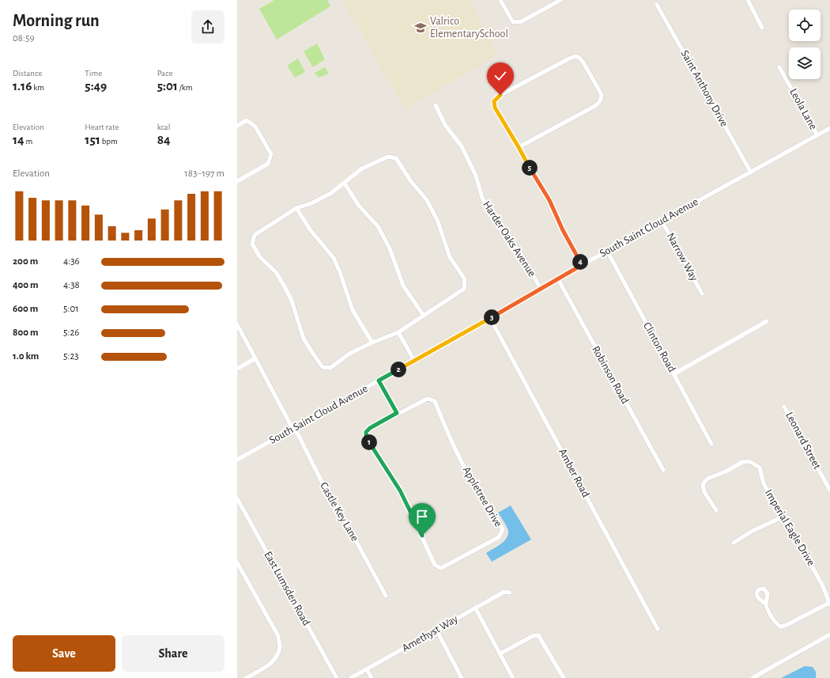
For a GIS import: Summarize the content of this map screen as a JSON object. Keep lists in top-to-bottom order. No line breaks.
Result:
{"streets":{"street":["Saint Anthony Drive","Leola Lane","South Saint Cloud Avenue","Harder Oaks Avenue","Narrow Way","Clinton Road","Robinson Road","Leonard Street","Amber Road","Appletree Drive","Castle Key Lane","Imperial Eagle Drive","East Lumsden Road","Amethyst Way"]},"crossings":[["Saint Anthony Drive","South Saint Cloud Avenue"],["Leola Lane","South Saint Cloud Avenue"],["South Saint Cloud Avenue","Harder Oaks Avenue"],["South Saint Cloud Avenue","Narrow Way"],["South Saint Cloud Avenue","Clinton Road"],["South Saint Cloud Avenue","Robinson Road"],["South Saint Cloud Avenue","Amber Road"],["South Saint Cloud Avenue","Castle Key Lane"]],"places":{"school or university":["Valrico ElementarySchool"]},"page":{"heading":["Morning run","08:59"],"stats":[["Distance","1.16 km"],["Time","5:49"],["Pace","5:01 /km"],["Elevation","14 m"],["Heart rate","151 bpm"],["kcal","84"]],"pins":["5","4","3","2","1"],"chart":["Elevation","183–197 m"],"list":[{"name":"200 m","note":"4:36"},{"name":"400 m","note":"4:38"},{"name":"600 m","note":"5:01"},{"name":"800 m","note":"5:26"},{"name":"1.0 km","note":"5:23"}],"buttons":["Save","Share"]}}
